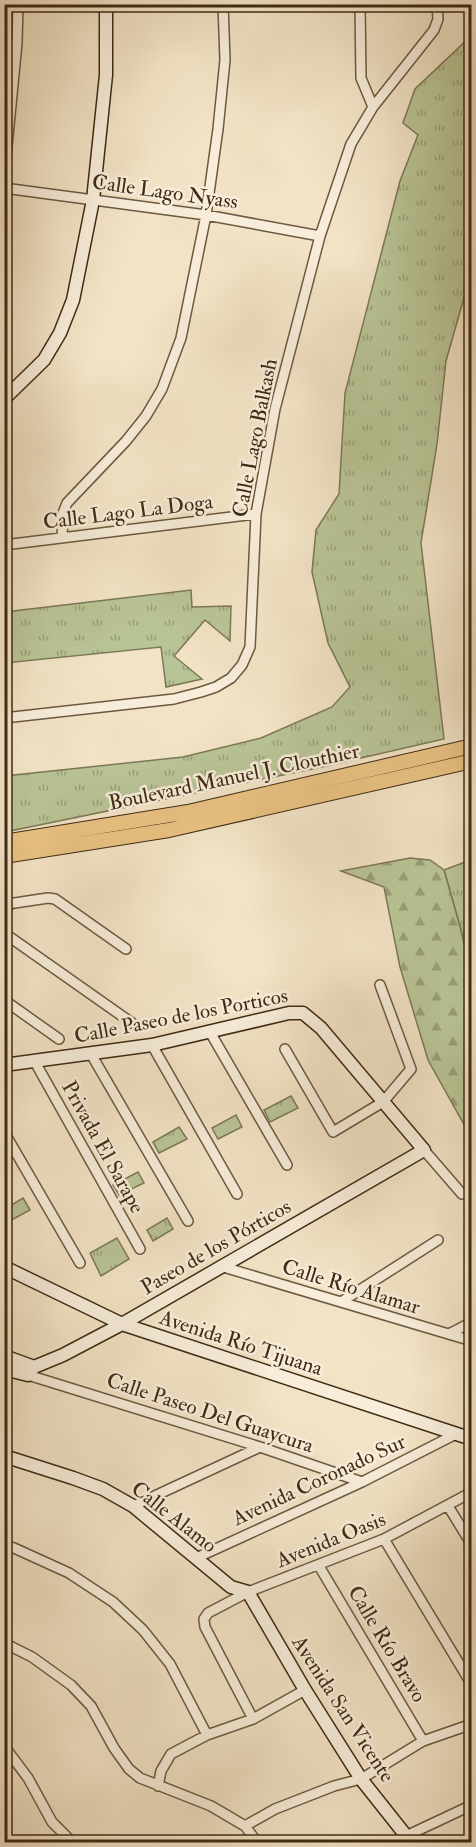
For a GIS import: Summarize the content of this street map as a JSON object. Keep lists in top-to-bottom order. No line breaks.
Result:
{"streets":{"main road":["Boulevard Manuel J. Clouthier"],"street":["Calle Lago Nyass","Calle Lago Balkash","Calle Lago La Doga","Calle Paseo de los Porticos","Privada El Sarape","Paseo de los Pórticos","Calle Río Alamar","Avenida Río Tijuana","Calle Paseo Del Guaycura","Avenida Coronado Sur","Calle Alamo","Avenida Oasis","Calle Río Bravo","Avenida San Vicente"]},"crossings":[["Calle Lago Nyass","Calle Lago Balkash"],["Calle Lago Balkash","Calle Lago La Doga"],["Calle Paseo de los Porticos","Privada El Sarape"],["Calle Paseo de los Porticos","Paseo de los Pórticos"],["Paseo de los Pórticos","Calle Río Alamar"],["Paseo de los Pórticos","Avenida Río Tijuana"],["Paseo de los Pórticos","Calle Paseo Del Guaycura"],["Avenida Río Tijuana","Avenida Coronado Sur"],["Calle Paseo Del Guaycura","Avenida Coronado Sur"],["Avenida Coronado Sur","Calle Alamo"],["Calle Alamo","Avenida Oasis"],["Calle Alamo","Avenida San Vicente"],["Avenida Oasis","Calle Río Bravo"],["Avenida Oasis","Avenida San Vicente"]]}
